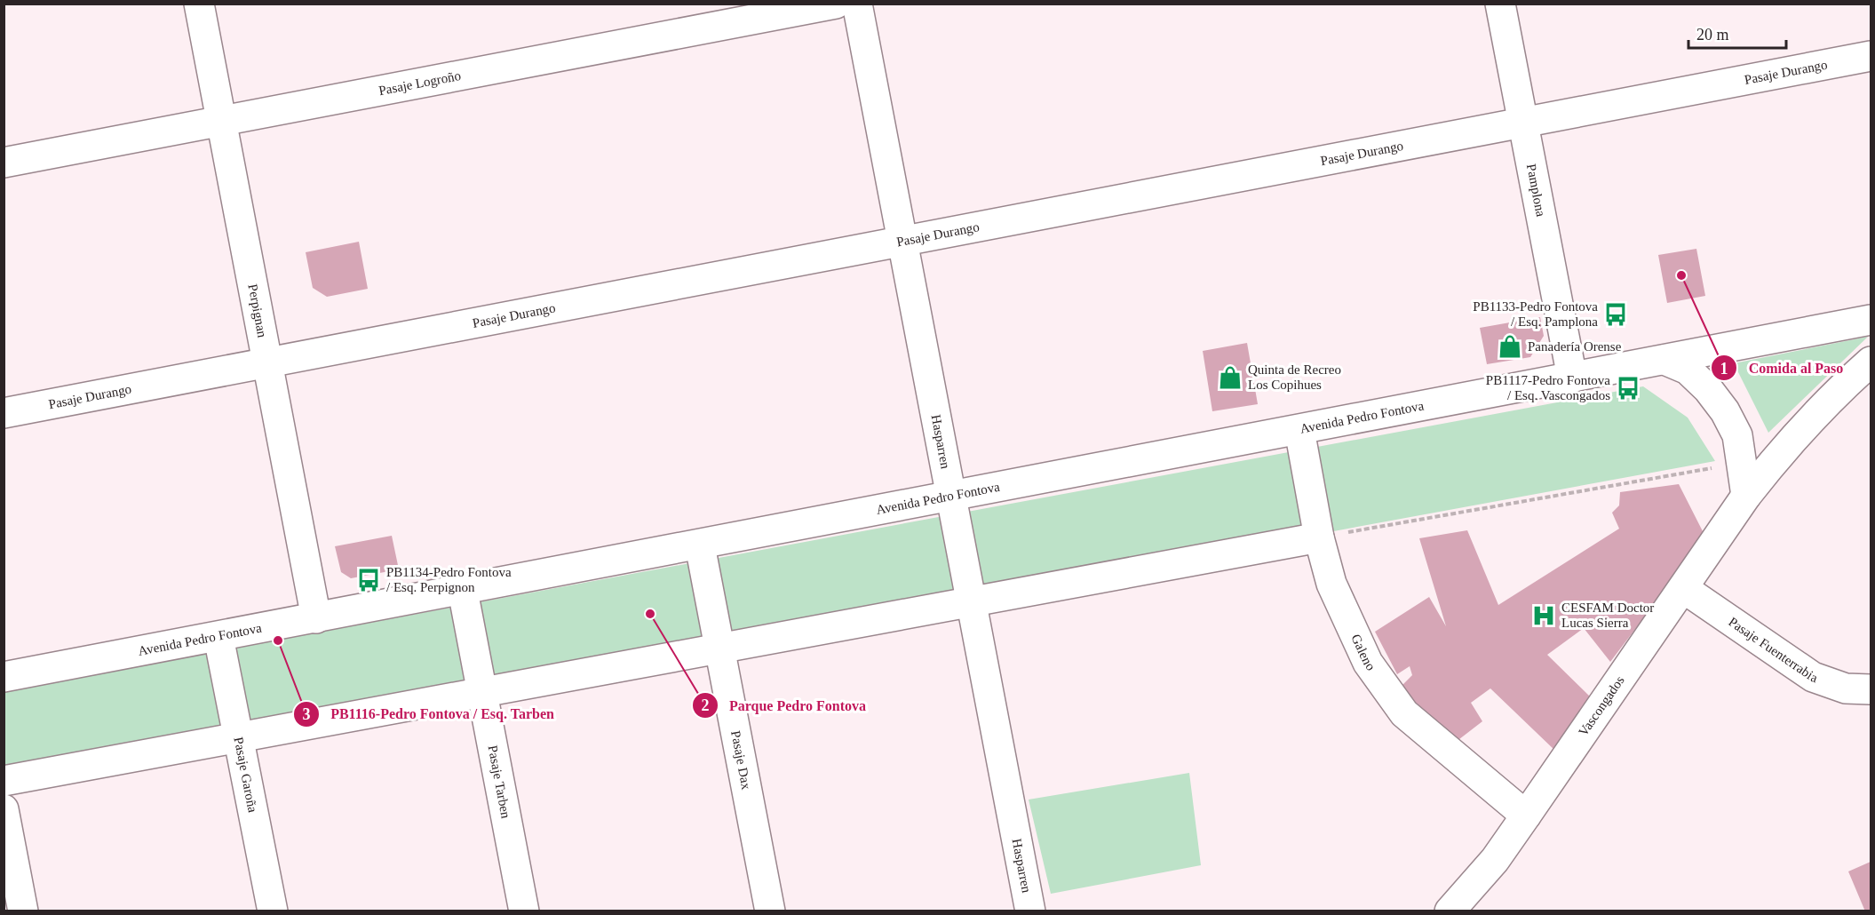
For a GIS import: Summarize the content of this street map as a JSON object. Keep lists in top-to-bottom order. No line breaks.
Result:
{"streets":{"street":["Pasaje Durango","Pasaje Logroño","Pamplona","Perpignan","Avenida Pedro Fontova","Hasparren","Pasaje Fuenterrabia","Galeno","Vascongados","Pasaje Dax","Pasaje Garoña","Pasaje Tarben"]},"crossings":[["Pasaje Durango","Pamplona"],["Pasaje Durango","Perpignan"],["Pasaje Durango","Hasparren"],["Pasaje Logroño","Perpignan"],["Pamplona","Avenida Pedro Fontova"],["Perpignan","Avenida Pedro Fontova"],["Avenida Pedro Fontova","Hasparren"],["Avenida Pedro Fontova","Galeno"],["Avenida Pedro Fontova","Pasaje Dax"],["Avenida Pedro Fontova","Pasaje Garoña"],["Avenida Pedro Fontova","Pasaje Tarben"],["Pasaje Fuenterrabia","Vascongados"],["Galeno","Vascongados"]],"places":{"other":["Comida al Paso","Parque Pedro Fontova","PB1116-Pedro Fontova / Esq. Tarben"],"bus stop":["PB1133-Pedro Fontova / Esq. Pamplona","PB1117-Pedro Fontova / Esq. Vascongados","PB1134-Pedro Fontova / Esq. Perpignon"],"shop":["Panadería Orense","Quinta de Recreo Los Copihues"],"hospital":["CESFAM Doctor Lucas Sierra"]},"scale_bar":"20 m"}
